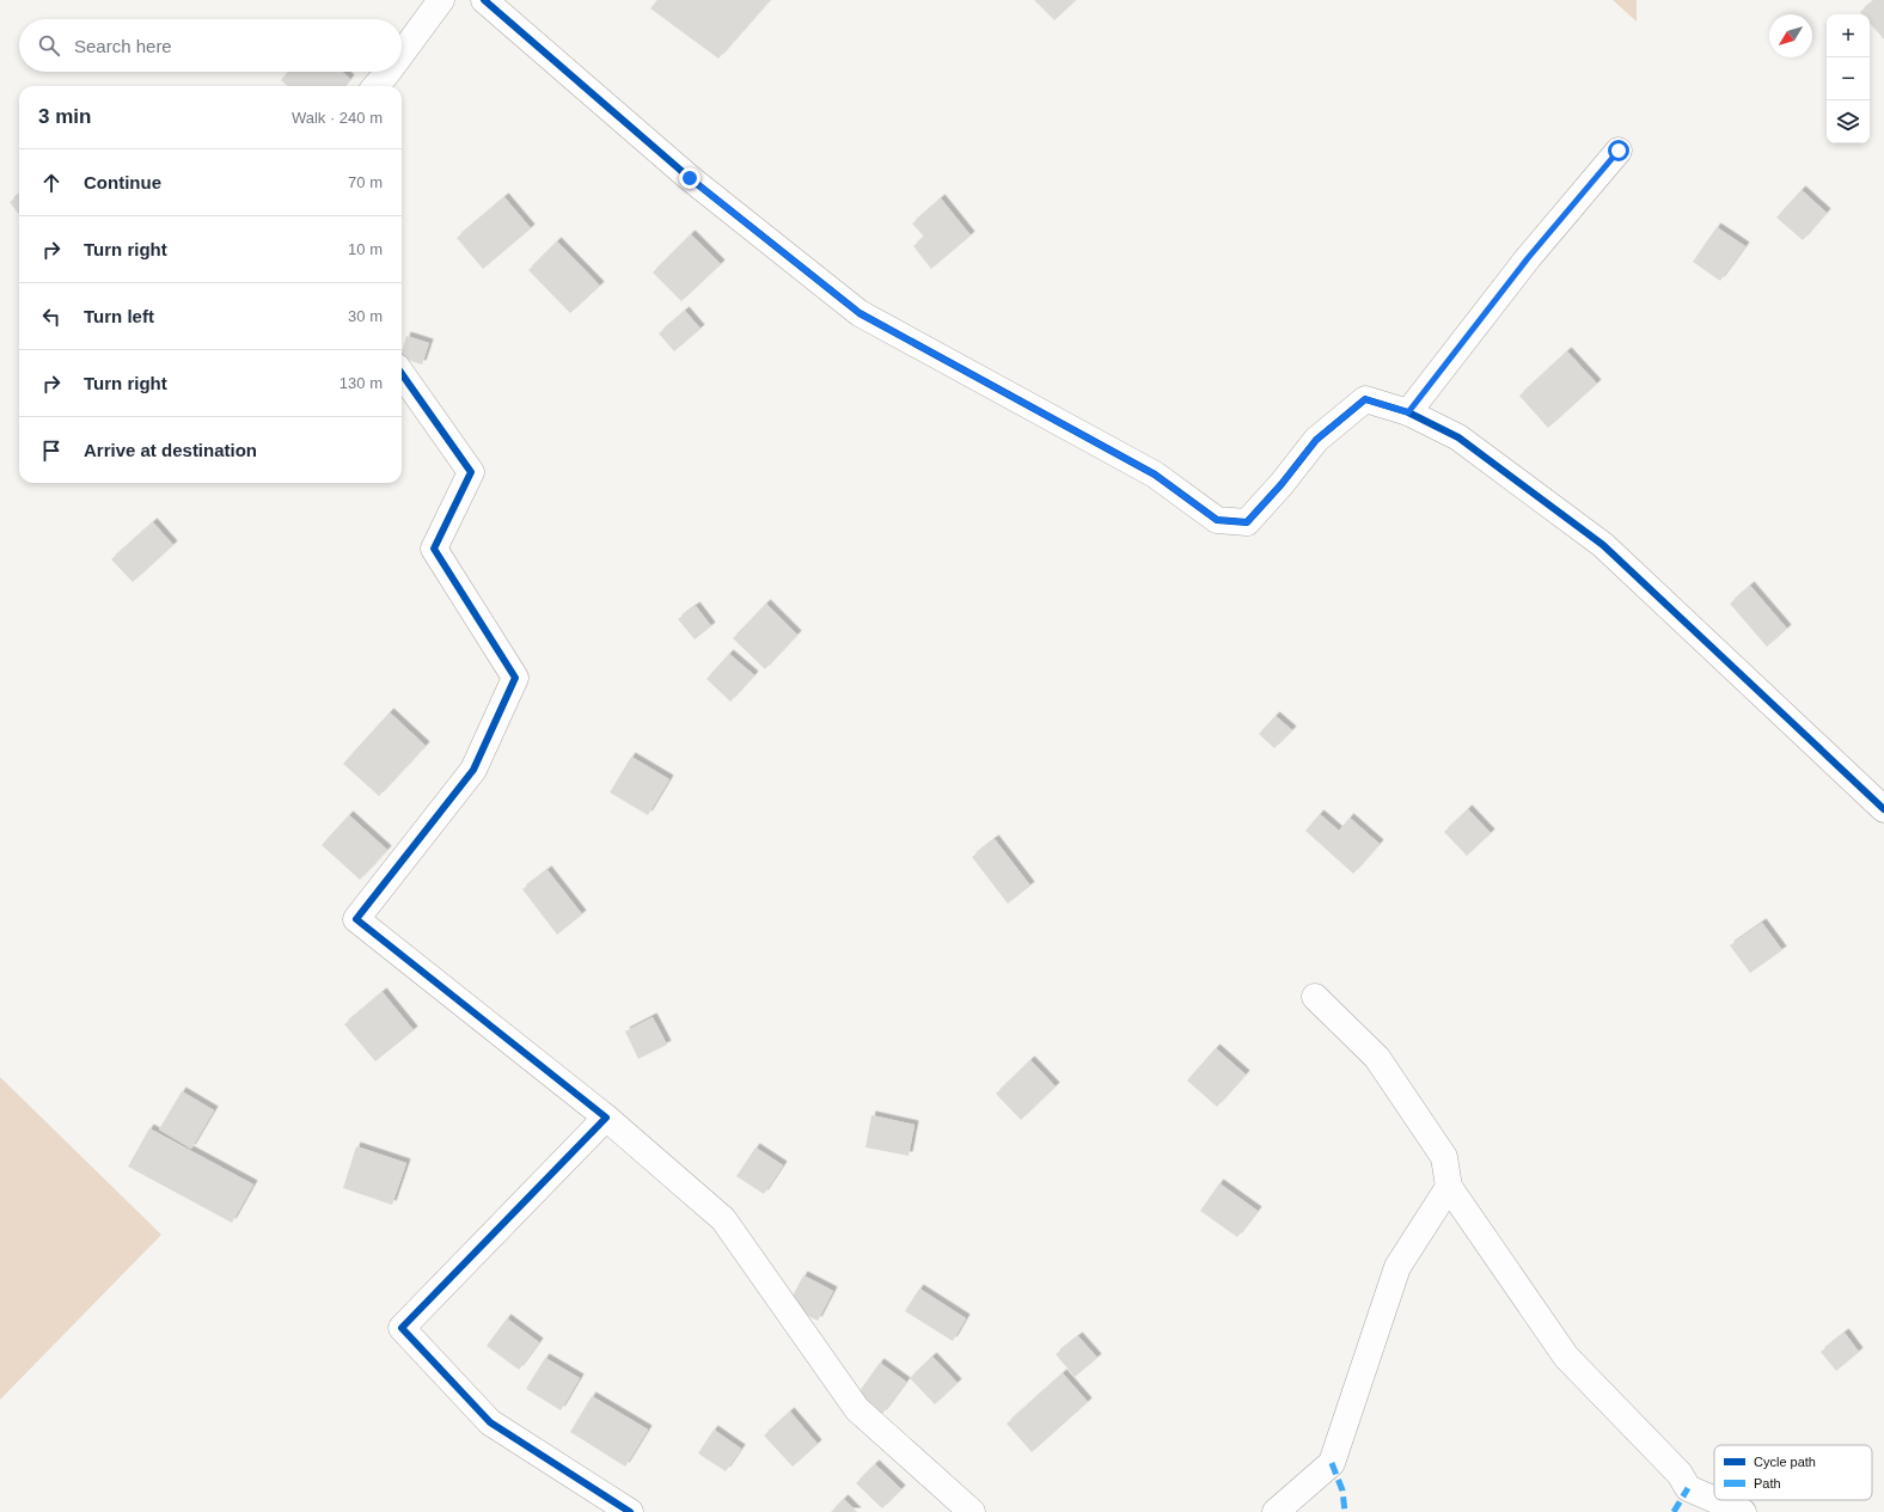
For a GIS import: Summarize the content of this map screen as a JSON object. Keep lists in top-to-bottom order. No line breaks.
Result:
{"legend":["Cycle path","Path"],"north":"bottom left","page":{"map_buttons":["+","−"],"search":"Search here","heading":["3 min","Walk · 240 m"],"list":[["Continue","70 m"],["Turn right","10 m"],["Turn left","30 m"],["Turn right","130 m"],"Arrive at destination"]}}
